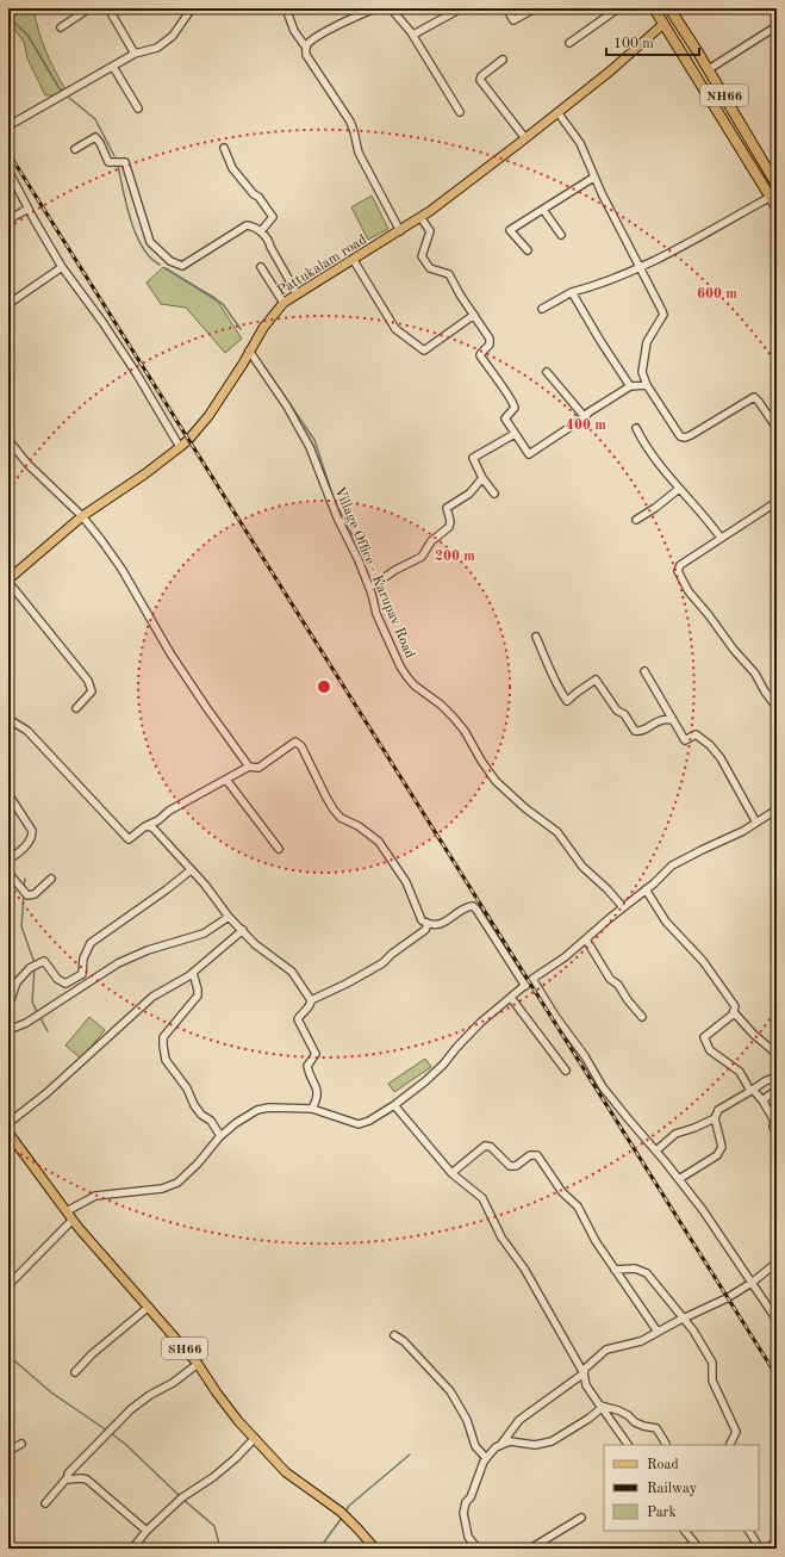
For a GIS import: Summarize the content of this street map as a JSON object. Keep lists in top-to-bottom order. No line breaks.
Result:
{"streets":{"highway":["NH66"],"main road":["Pattukalam road","SH66"],"street":["Village Office - Karupav Road"]},"crossings":[["Pattukalam road","Village Office - Karupav Road"]],"legend":["Road","Railway","Park"],"scale_bar":"100 m","rings":["600 m","400 m","200 m"]}
